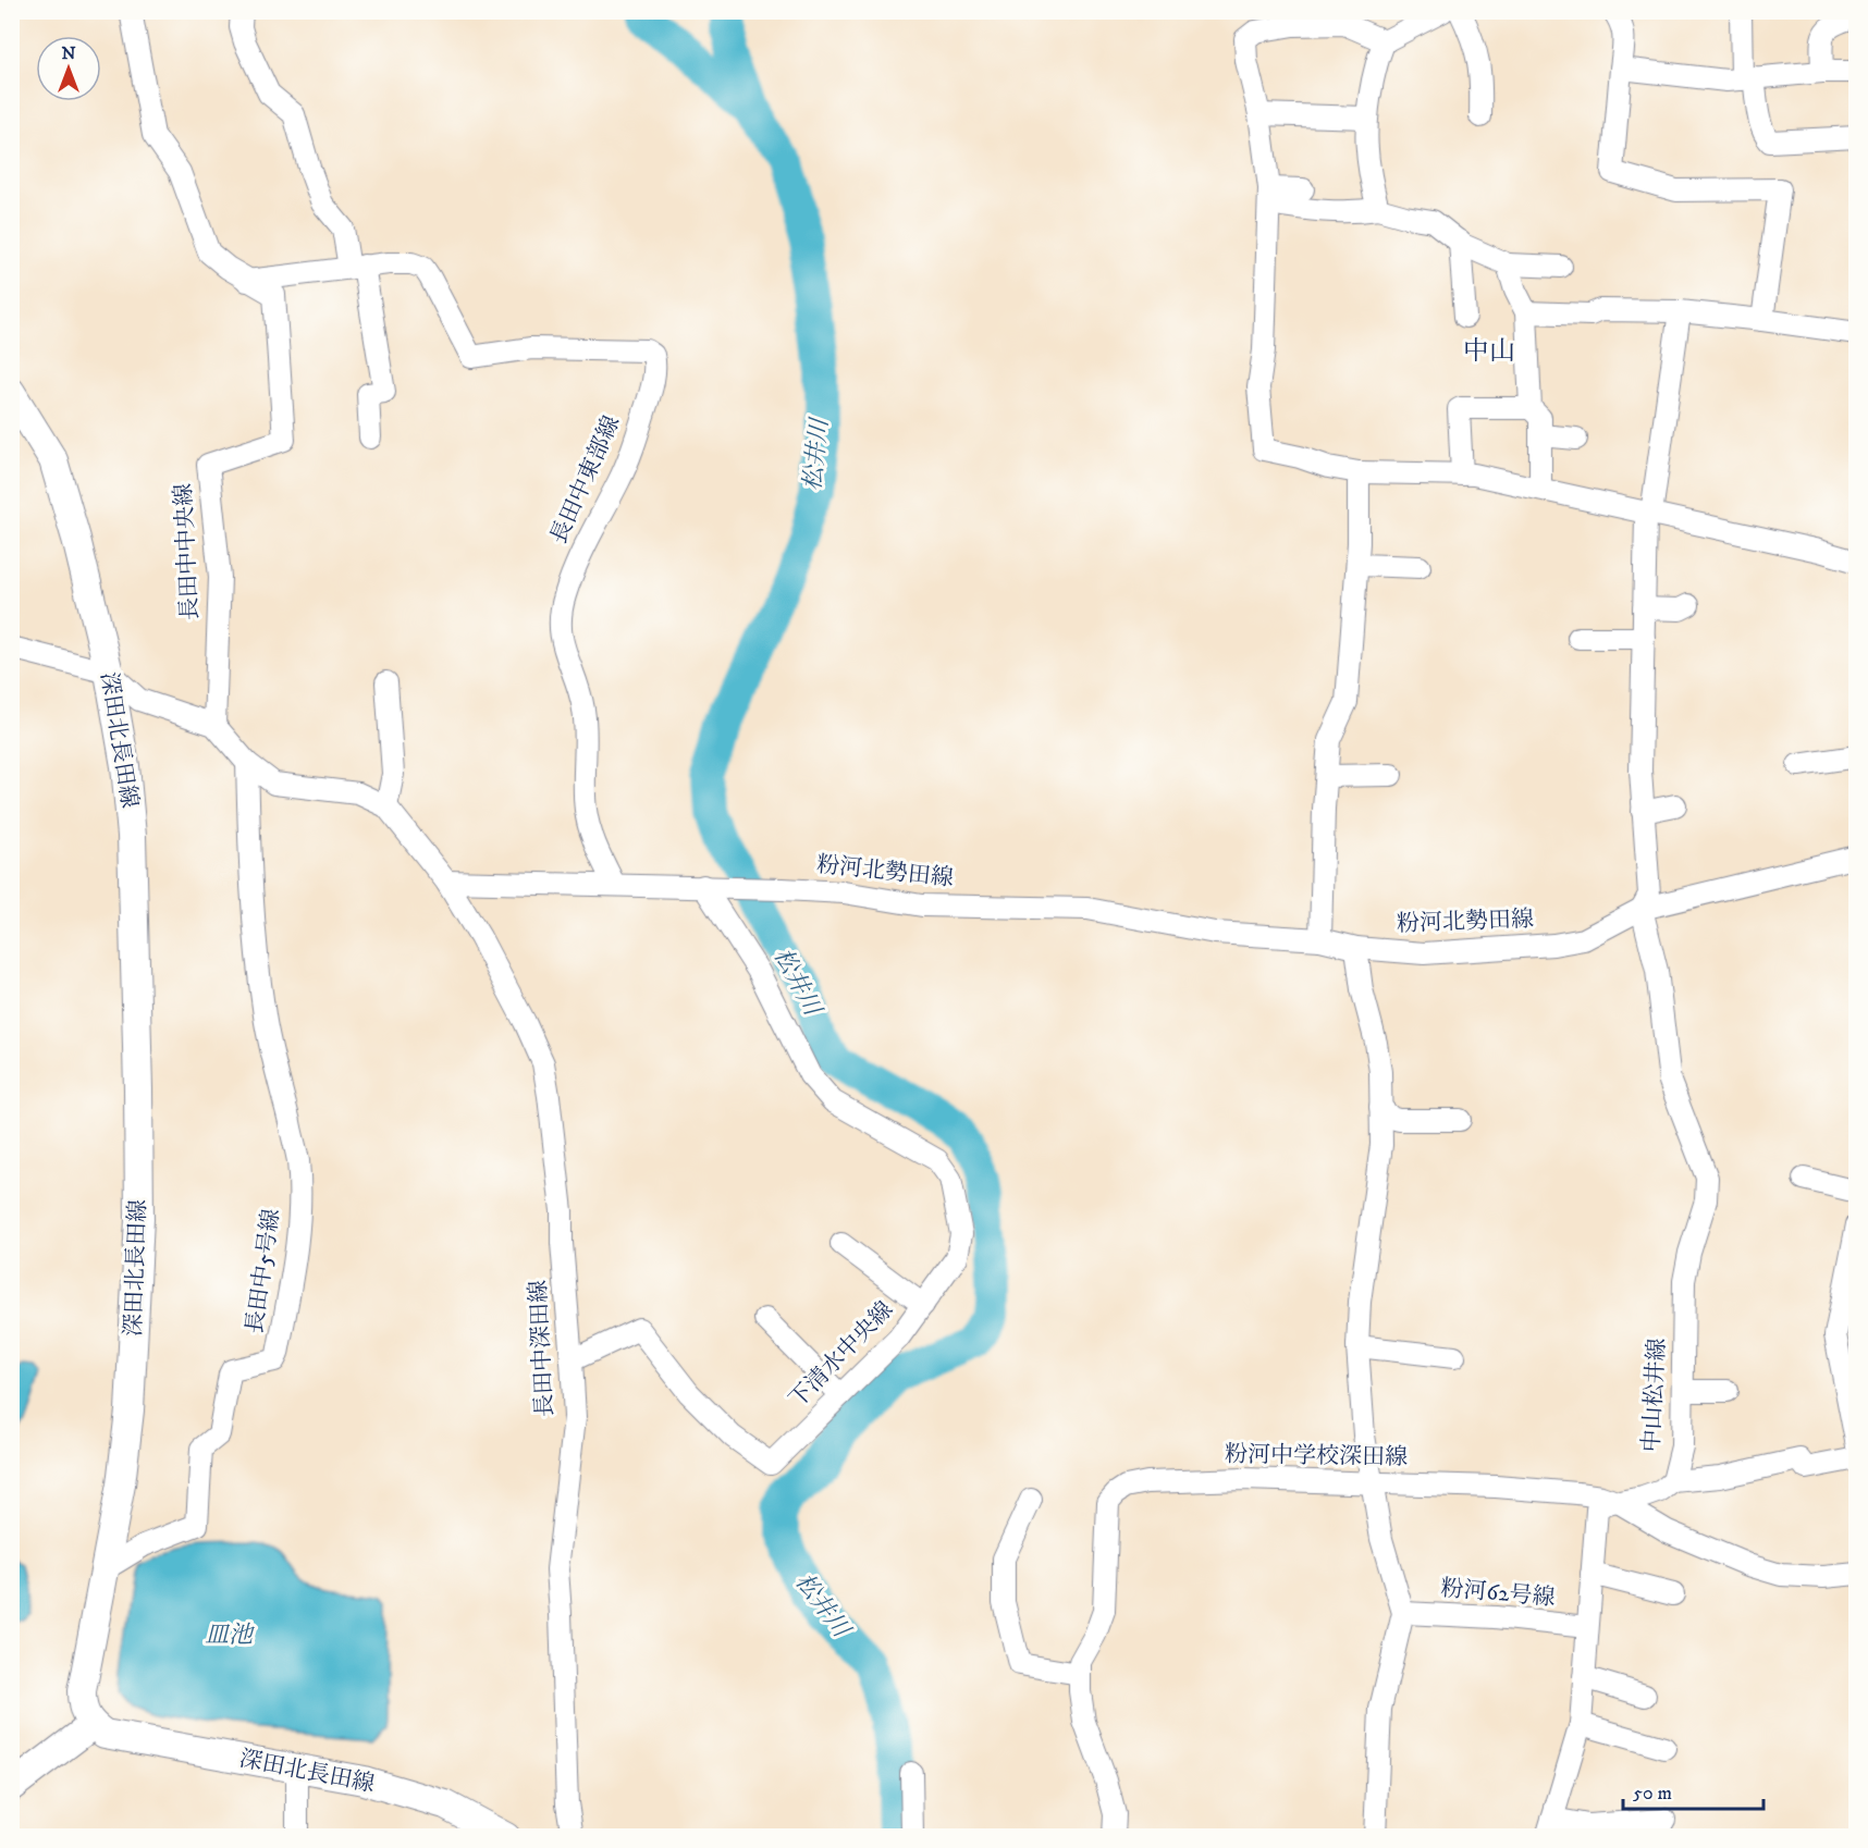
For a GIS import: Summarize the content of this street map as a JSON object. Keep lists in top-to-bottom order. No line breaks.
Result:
{"streets":{"street":["長田中東部線","長田中中央線","深田北長田線","粉河北勢田線","長田中5号線","長田中深田線","下清水中央線","中山松井線","粉河中学校深田線","粉河62号線"]},"crossings":[["長田中東部線","長田中中央線"],["長田中東部線","粉河北勢田線"],["深田北長田線","長田中5号線"],["粉河北勢田線","長田中深田線"],["粉河北勢田線","下清水中央線"],["粉河北勢田線","中山松井線"],["長田中深田線","下清水中央線"],["中山松井線","粉河中学校深田線"],["中山松井線","粉河62号線"]],"districts":["中山"],"water":["松井川","皿池"],"scale_bar":"50 m","north":"top"}
